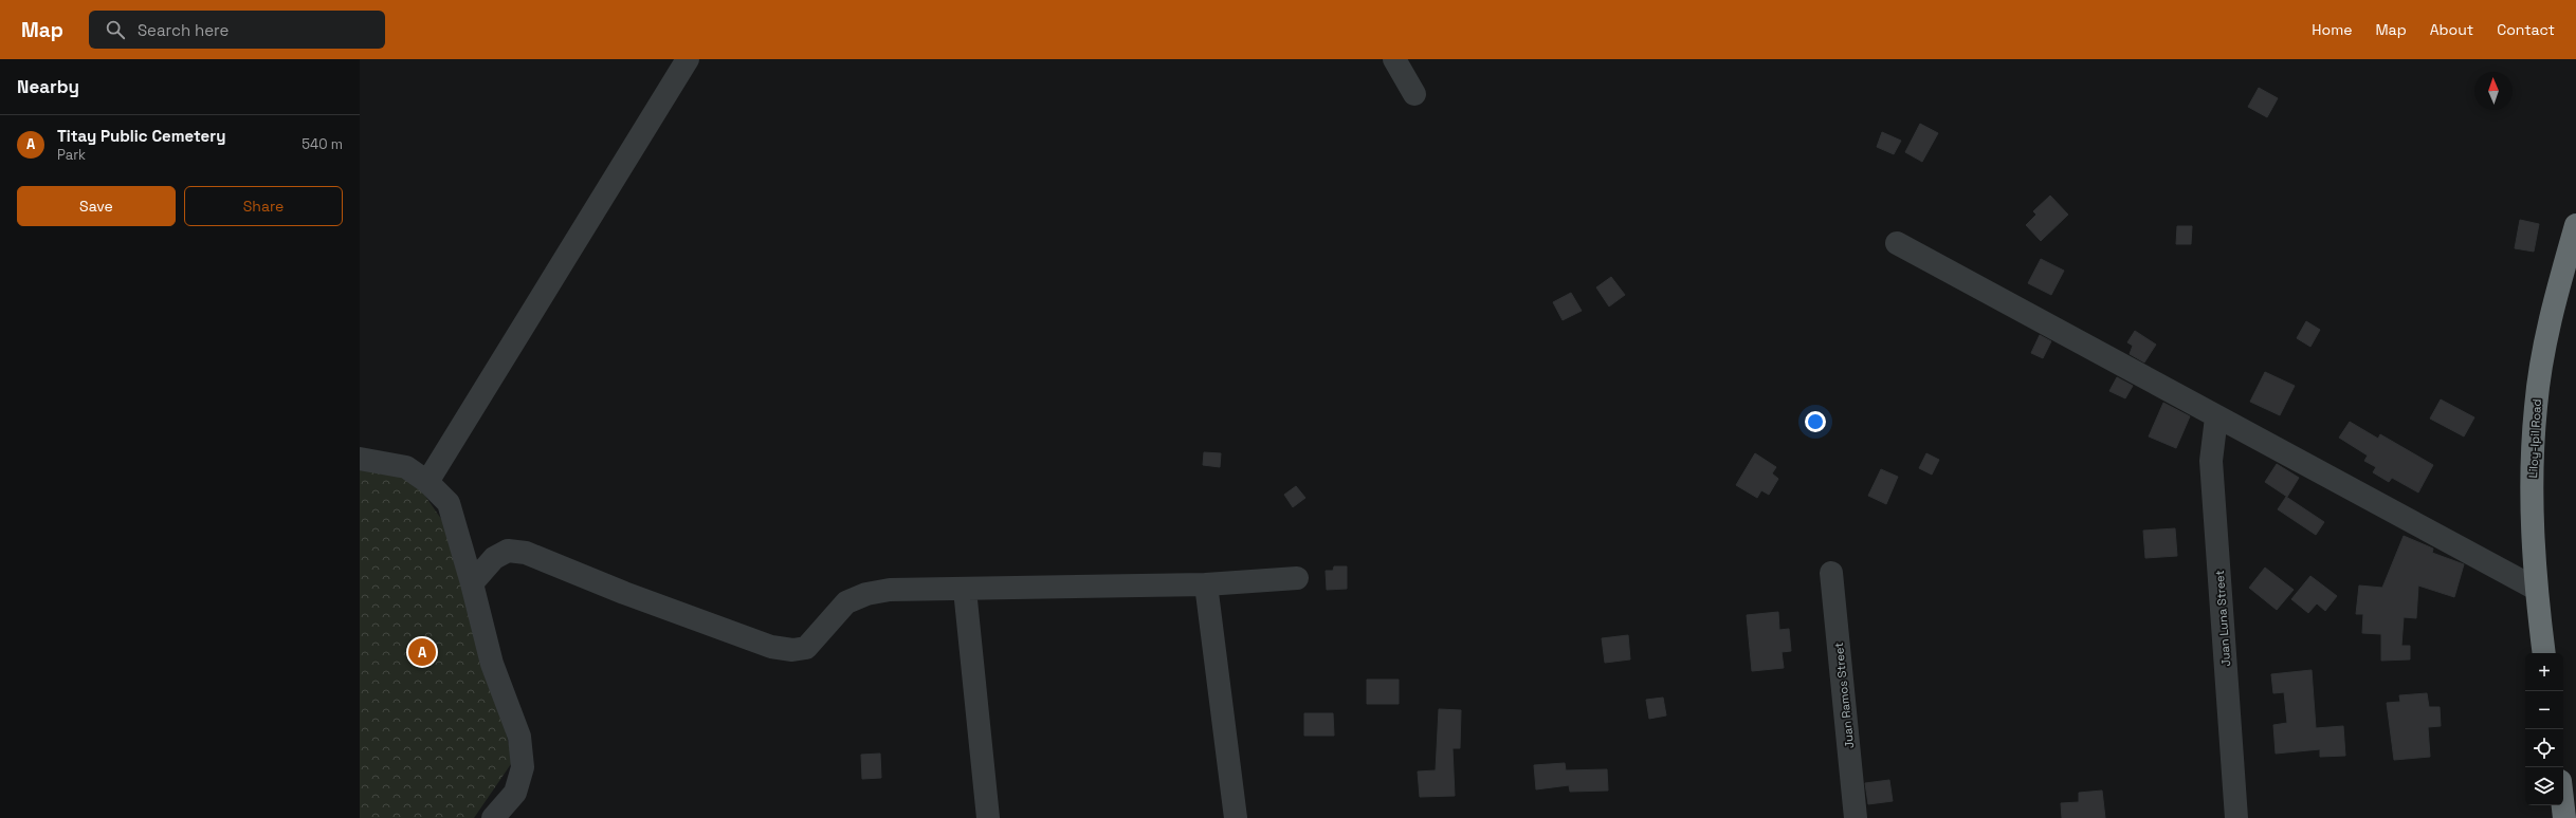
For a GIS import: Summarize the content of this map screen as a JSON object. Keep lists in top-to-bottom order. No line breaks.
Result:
{"streets":{"highway":["Liloy-Ipil Road"],"street":["Juan Luna Street","Juan Ramos Street"]},"north":"top","page":{"header":"Map","search":"Search here","nav":["Home","Map","About","Contact"],"heading":"Nearby","list":[{"mark":"A","name":"Titay Public Cemetery","note":"Park","value":"540 m"}],"buttons":["Save","Share"],"pins":"A","map_buttons":["+","−"]}}
